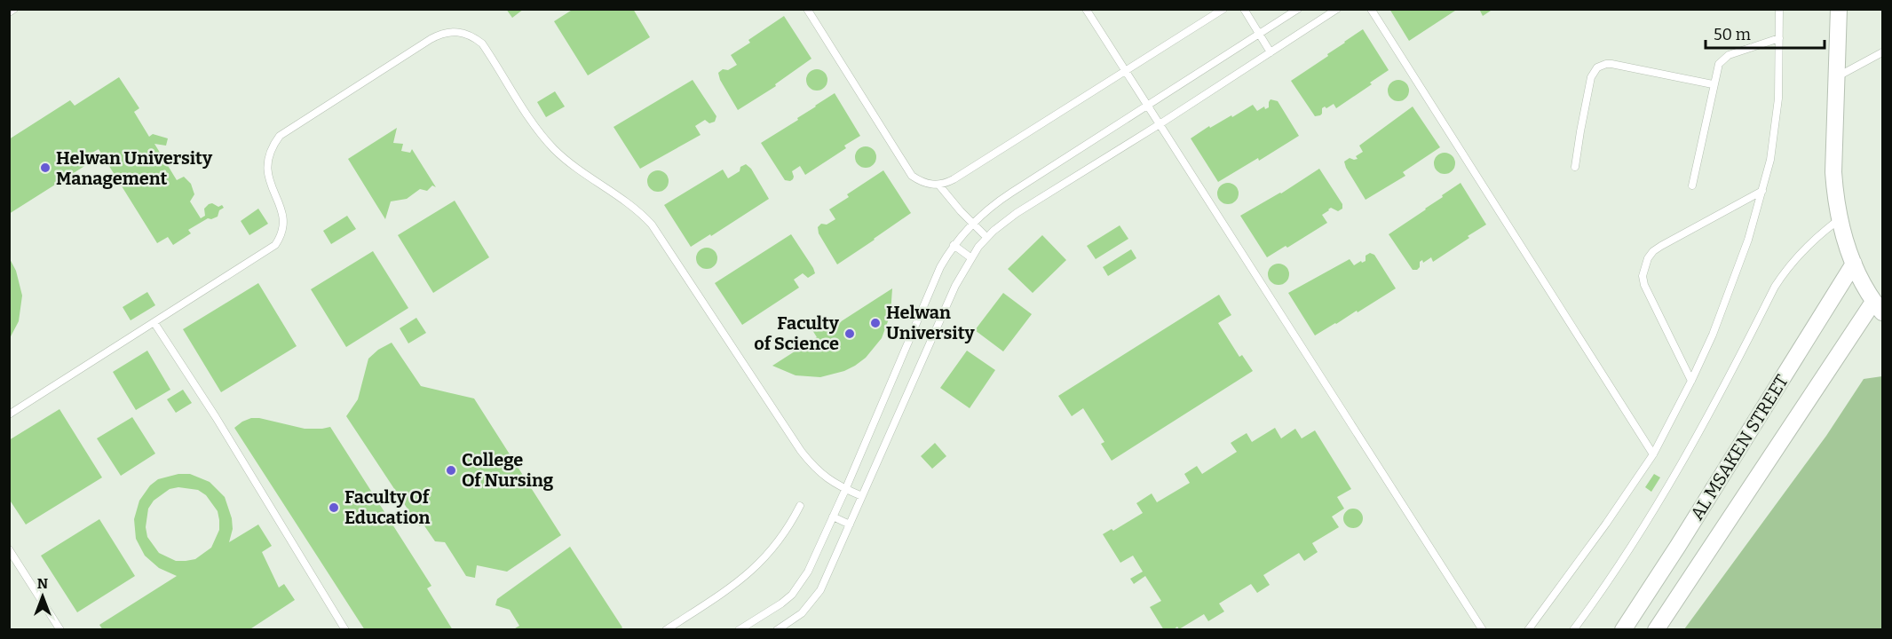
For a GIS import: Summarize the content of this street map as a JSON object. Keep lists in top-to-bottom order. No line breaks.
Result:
{"streets":{"street":["AL MSAKEN STREET"]},"places":["Helwan University Management","Helwan University","Faculty of Science","College Of Nursing","Faculty Of Education"],"scale_bar":"50 m","north":"top"}
